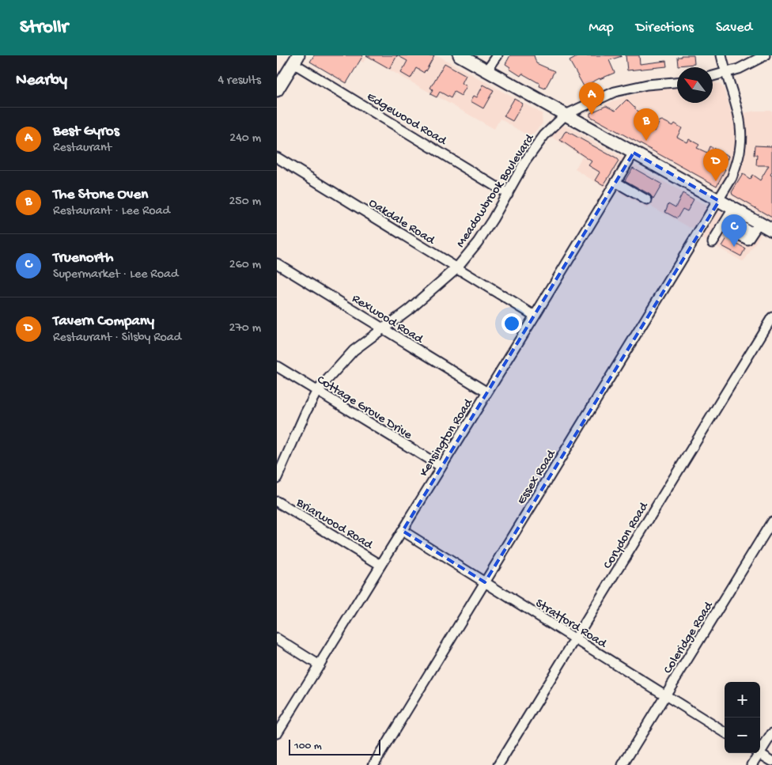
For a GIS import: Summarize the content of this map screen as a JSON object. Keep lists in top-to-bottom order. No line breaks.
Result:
{"streets":{"street":["Edgewood Road","Meadowbrook Boulevard","Oakdale Road","Rexwood Road","Cottage Grove Drive","Kensington Road","Essex Road","Briarwood Road","Corydon Road","Stratford Road","Coleridge Road"]},"crossings":[["Edgewood Road","Meadowbrook Boulevard"],["Meadowbrook Boulevard","Oakdale Road"],["Meadowbrook Boulevard","Rexwood Road"],["Meadowbrook Boulevard","Cottage Grove Drive"],["Oakdale Road","Kensington Road"],["Rexwood Road","Kensington Road"],["Cottage Grove Drive","Kensington Road"],["Kensington Road","Briarwood Road"],["Kensington Road","Stratford Road"],["Essex Road","Stratford Road"],["Corydon Road","Stratford Road"],["Stratford Road","Coleridge Road"]],"scale_bar":"100 m","north":"top left","page":{"header":"Strollr","nav":["Map","Directions","Saved"],"heading":["Nearby","4 results"],"pins":["A","B","D","C"],"list":[{"mark":"A","name":"Best Gyros","note":"Restaurant","value":"240 m"},{"mark":"B","name":"The Stone Oven","note":"Restaurant · Lee Road","value":"250 m"},{"mark":"C","name":"Truenorth","note":"Supermarket · Lee Road","value":"260 m"},{"mark":"D","name":"Tavern Company","note":"Restaurant · Silsby Road","value":"270 m"}],"map_buttons":["+","−"],"scale":"100 m"}}
